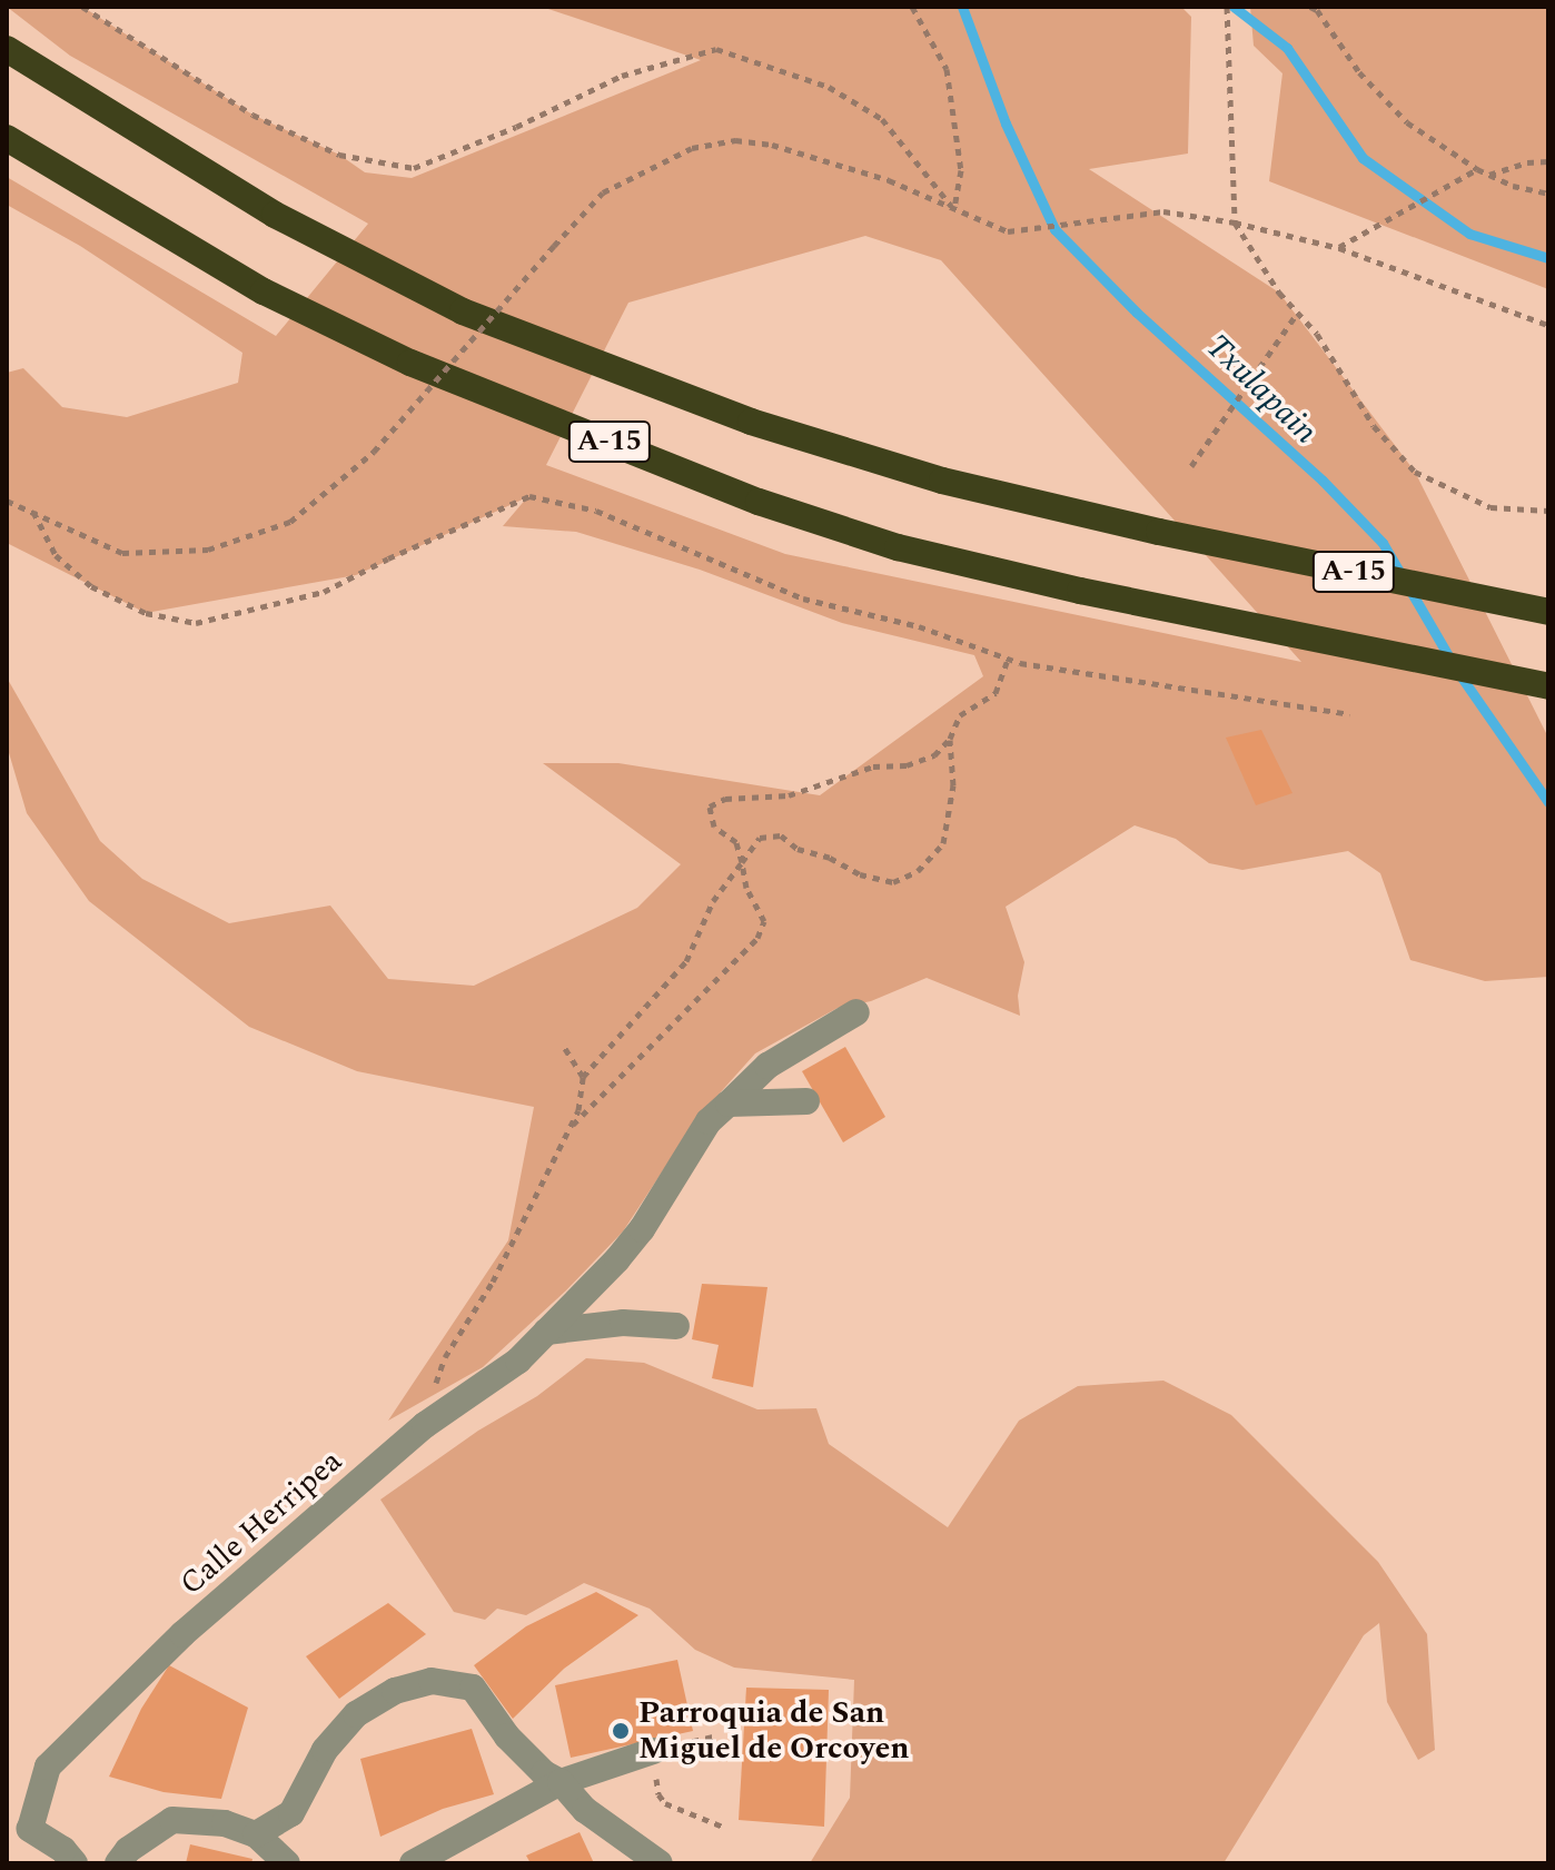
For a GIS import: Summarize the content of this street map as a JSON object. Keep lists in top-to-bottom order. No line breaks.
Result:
{"streets":{"highway":["A-15"],"street":["Calle Herripea"]},"water":["Txulapain"],"places":["Parroquia de San Miguel de Orcoyen"]}
